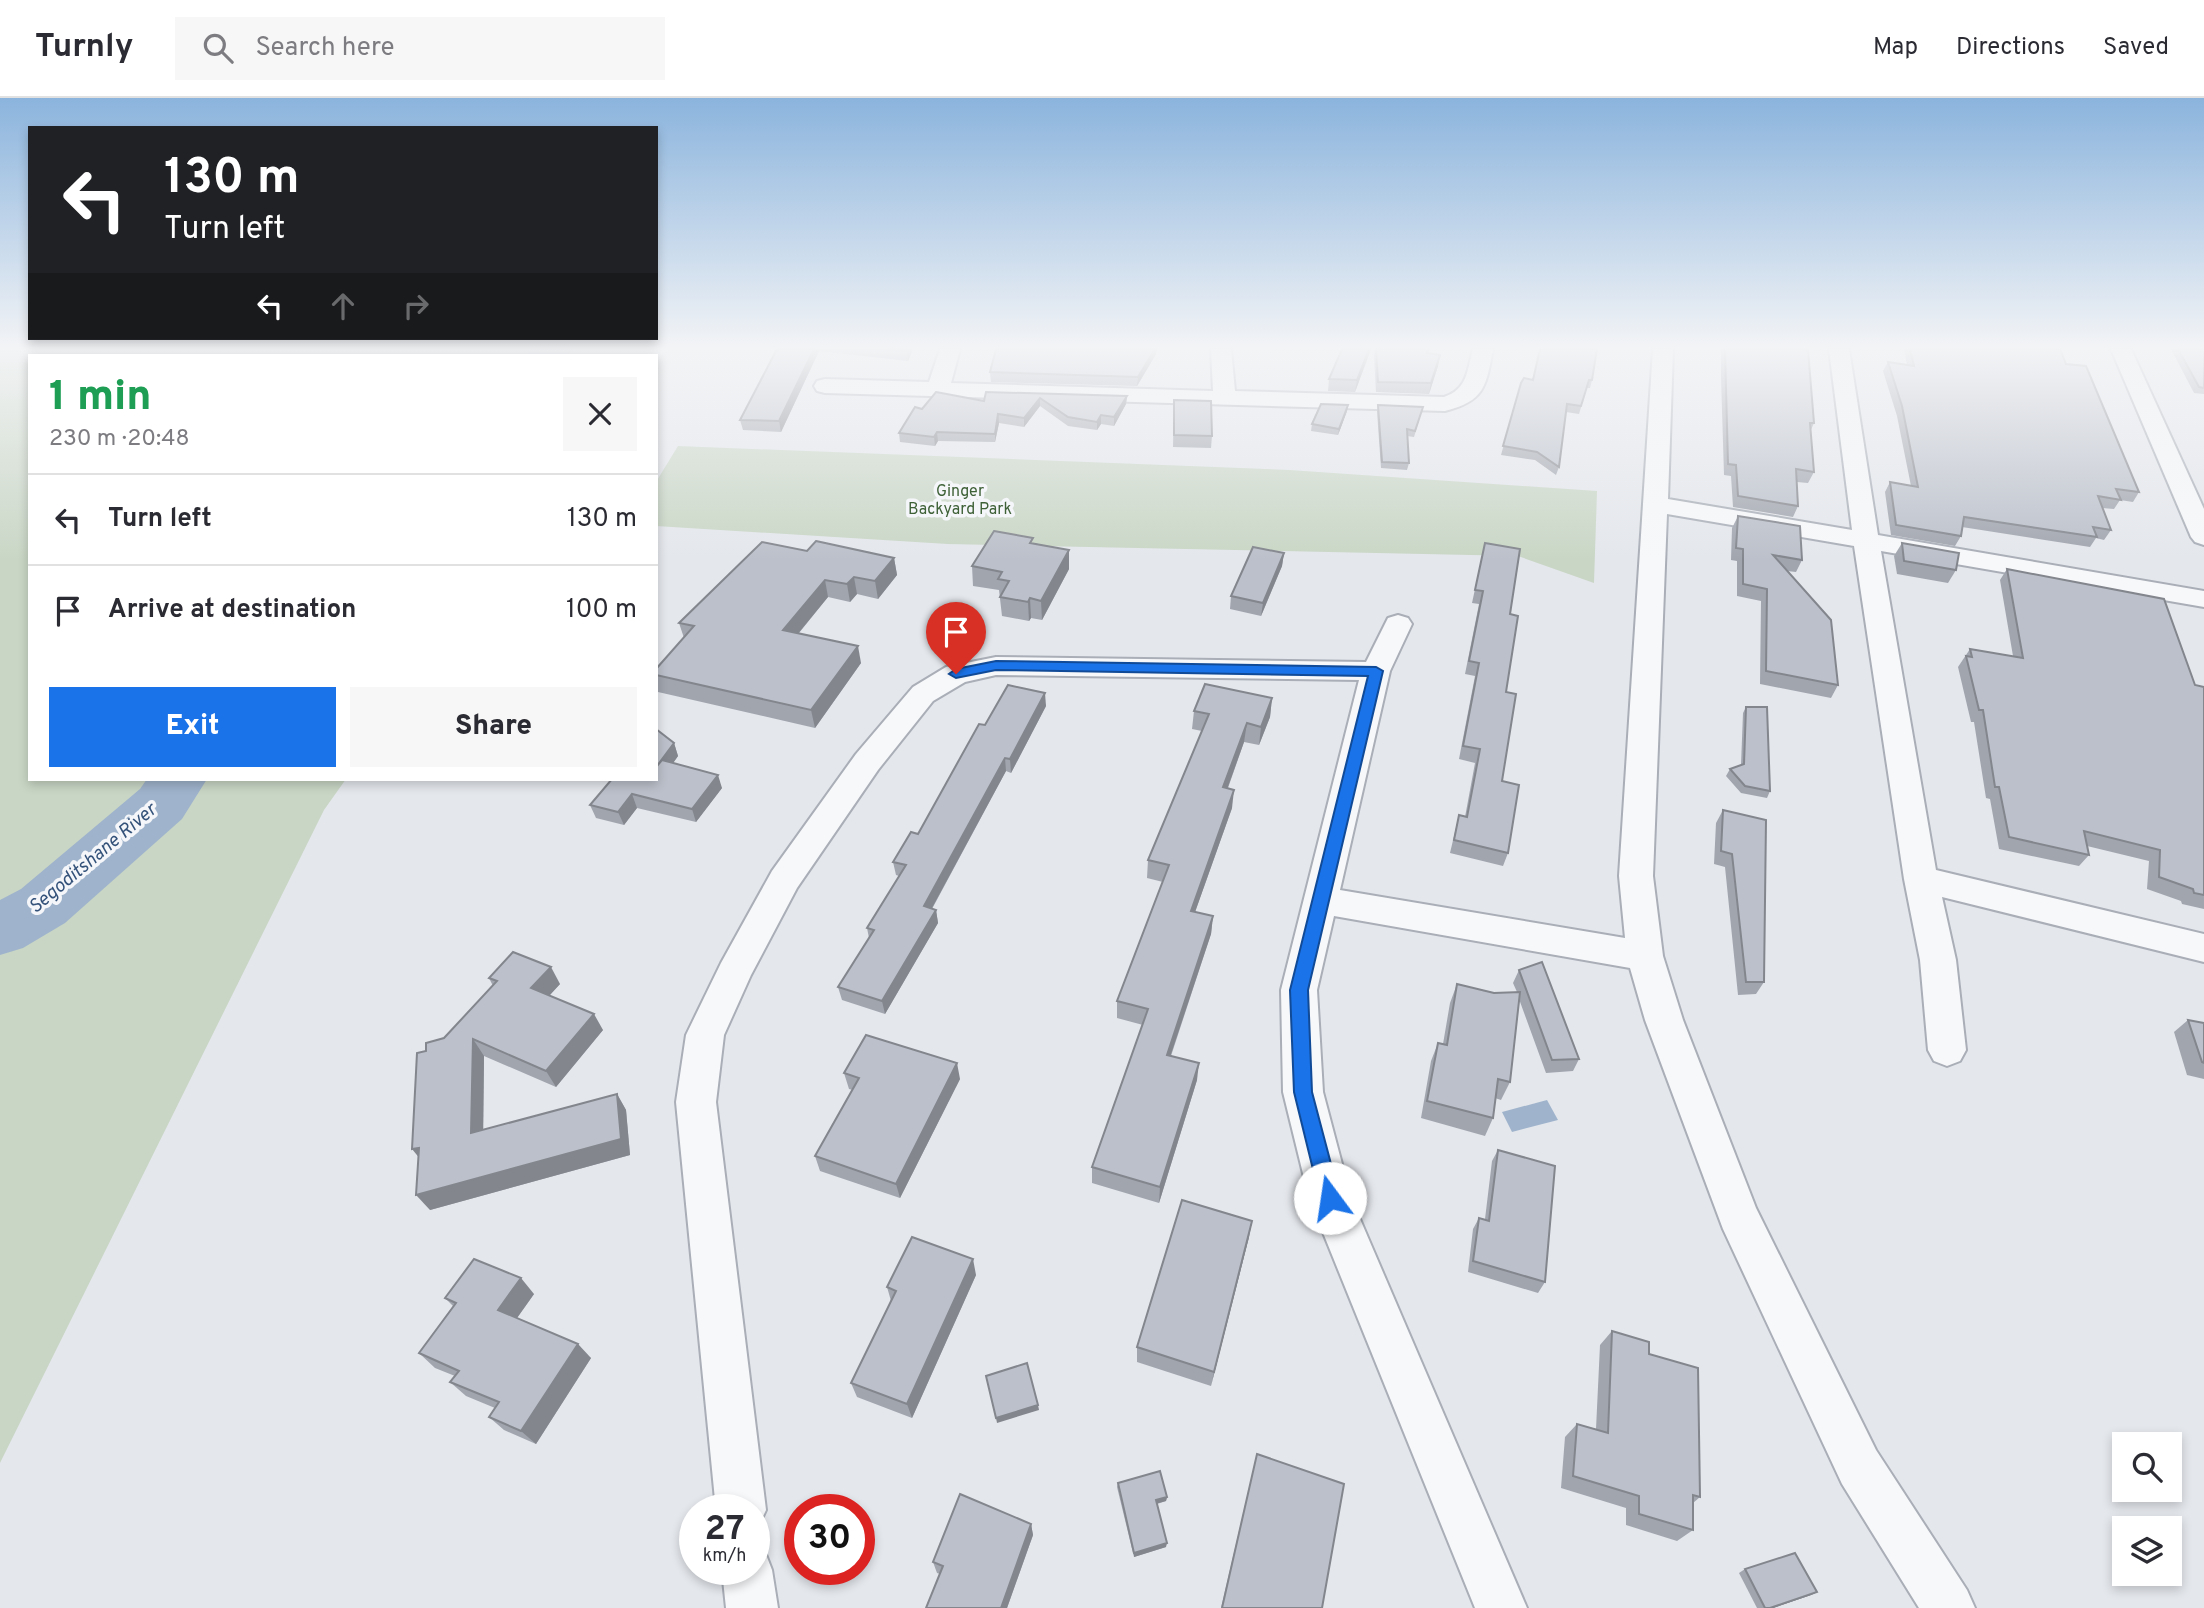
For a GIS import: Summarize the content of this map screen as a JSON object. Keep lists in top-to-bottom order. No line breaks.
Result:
{"water":["Segoditshane River"],"parks":["Ginger Backyard Park"],"page":{"header":"Turnly","search":"Search here","nav":["Map","Directions","Saved"],"turn":["130 m","Turn left"],"heading":["1 min","230 m · 20:48"],"list":[{"name":"Turn left","value":"130 m"},{"name":"Arrive at destination","value":"100 m"}],"buttons":["Exit","Share"],"speed":"27 km/h","limit":"30"}}
